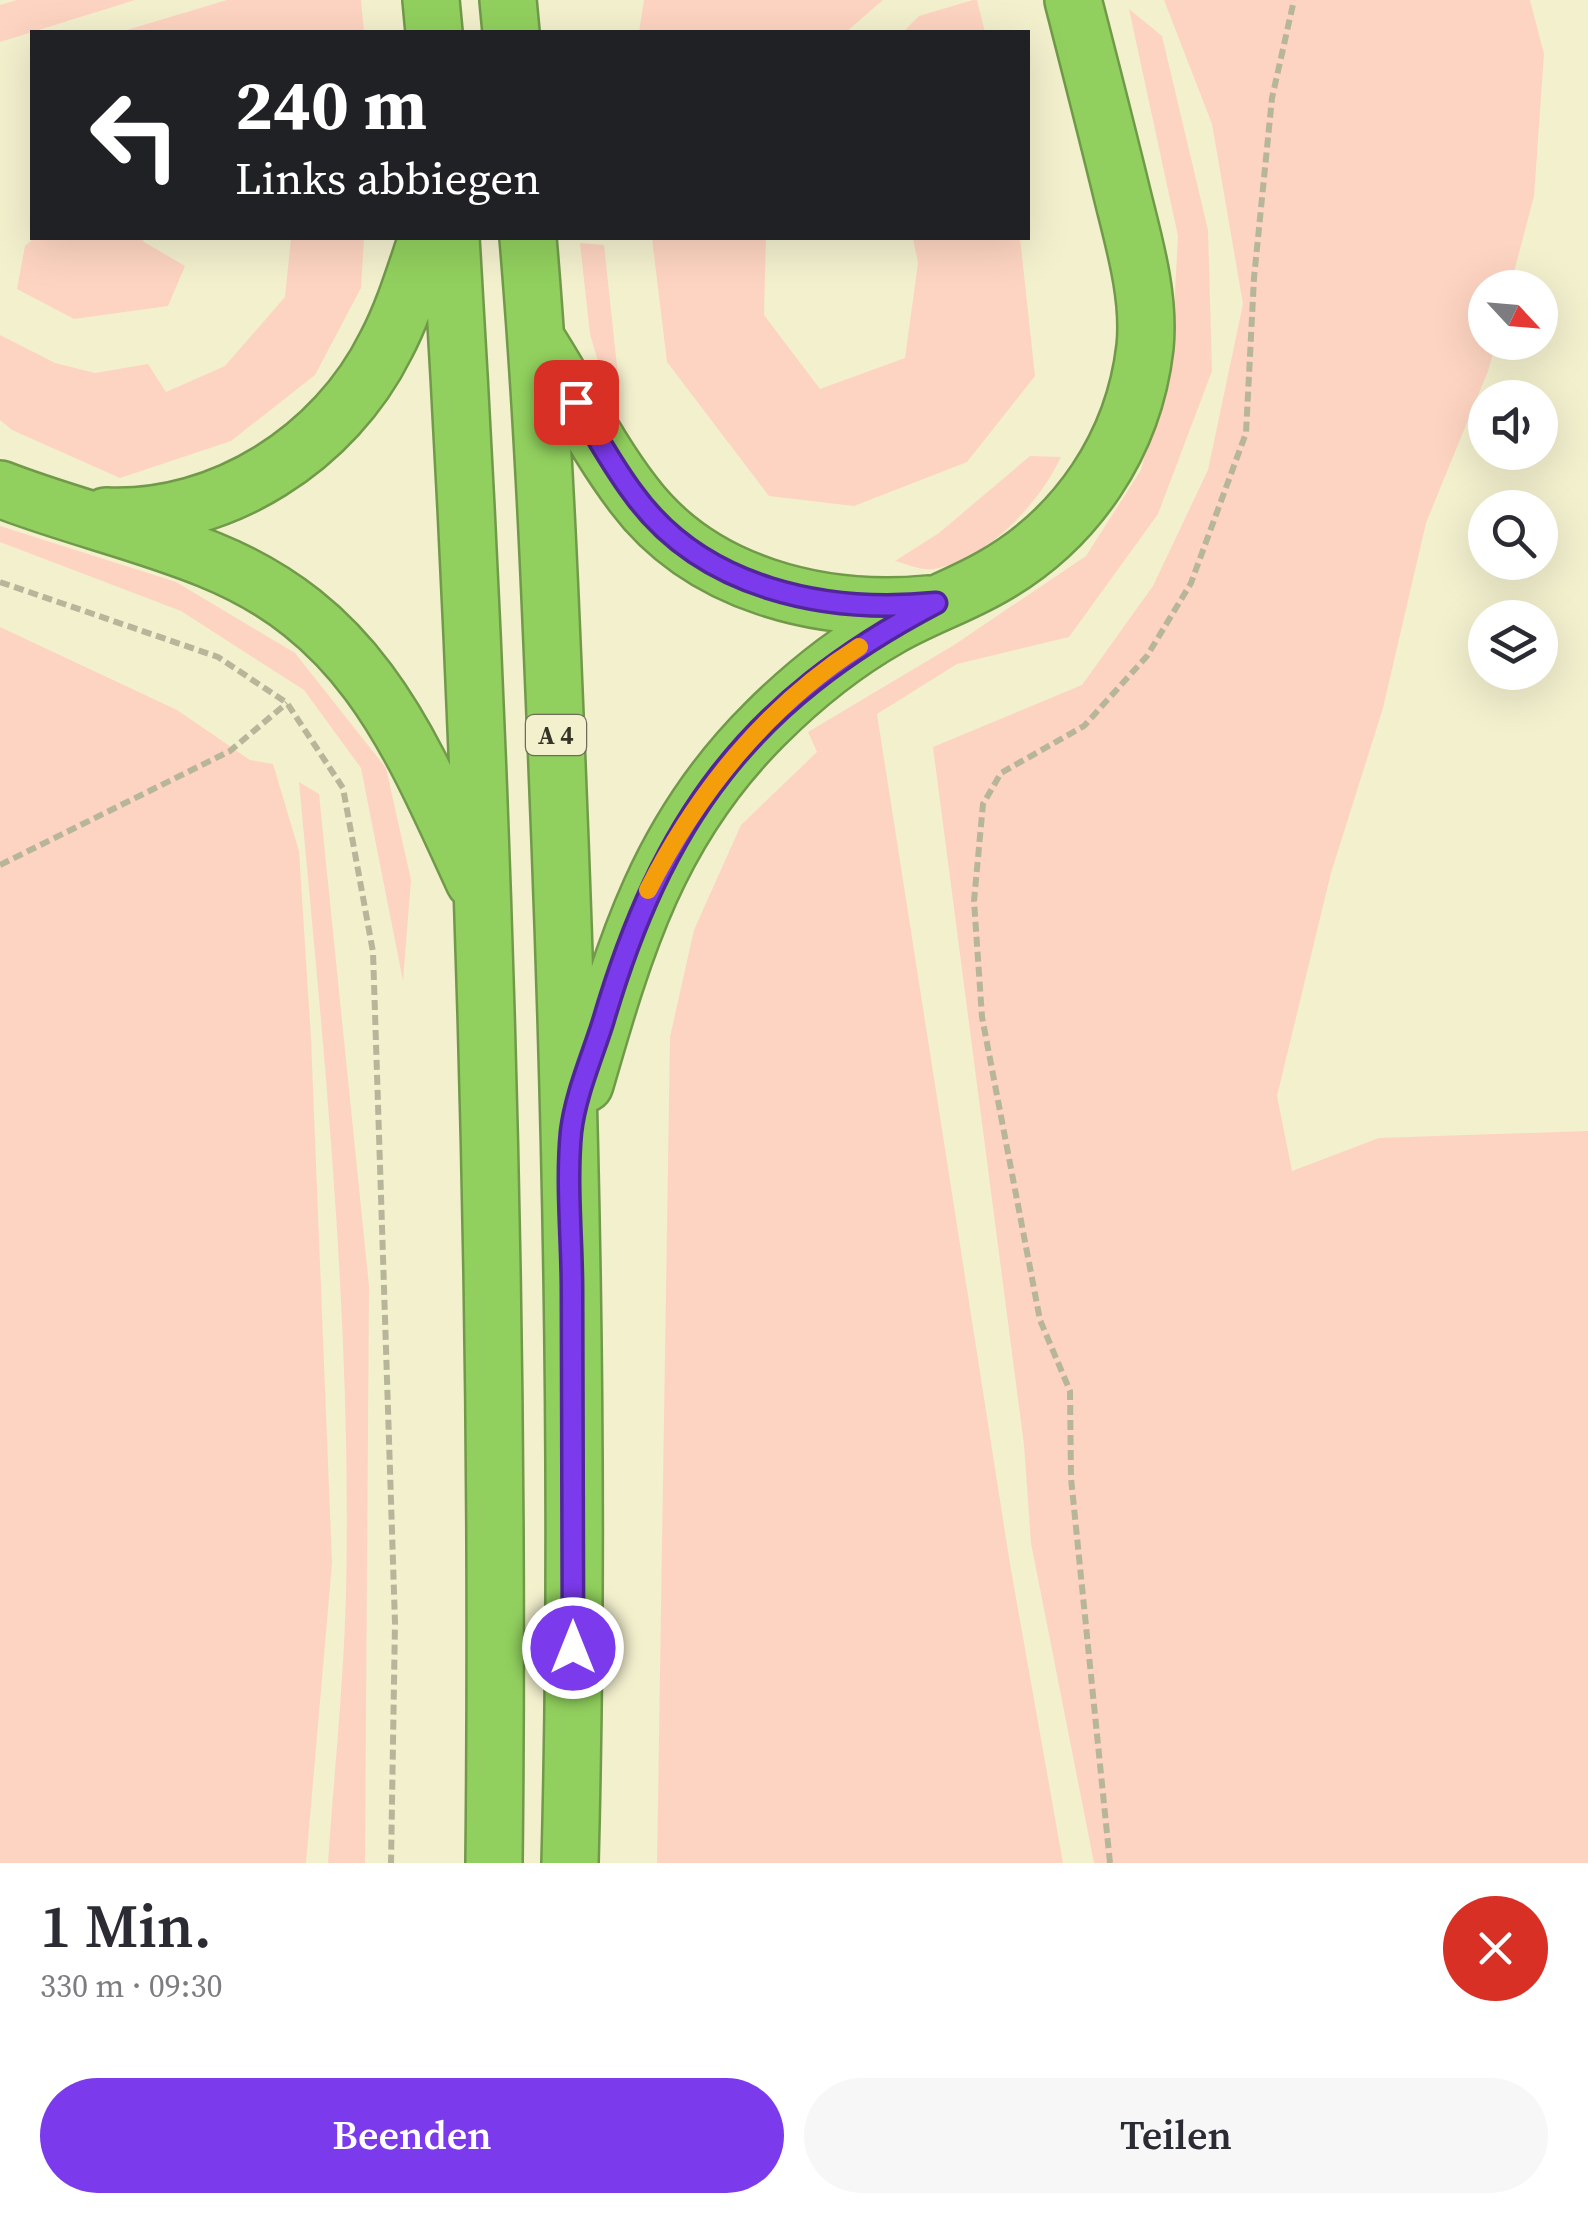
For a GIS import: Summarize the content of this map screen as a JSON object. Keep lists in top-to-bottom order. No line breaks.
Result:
{"streets":{"highway":["A 4"]},"north":"bottom right","page":{"turn":["240 m","Links abbiegen"],"heading":["1 Min.","330 m · 09:30"],"buttons":["Beenden","Teilen"]}}
